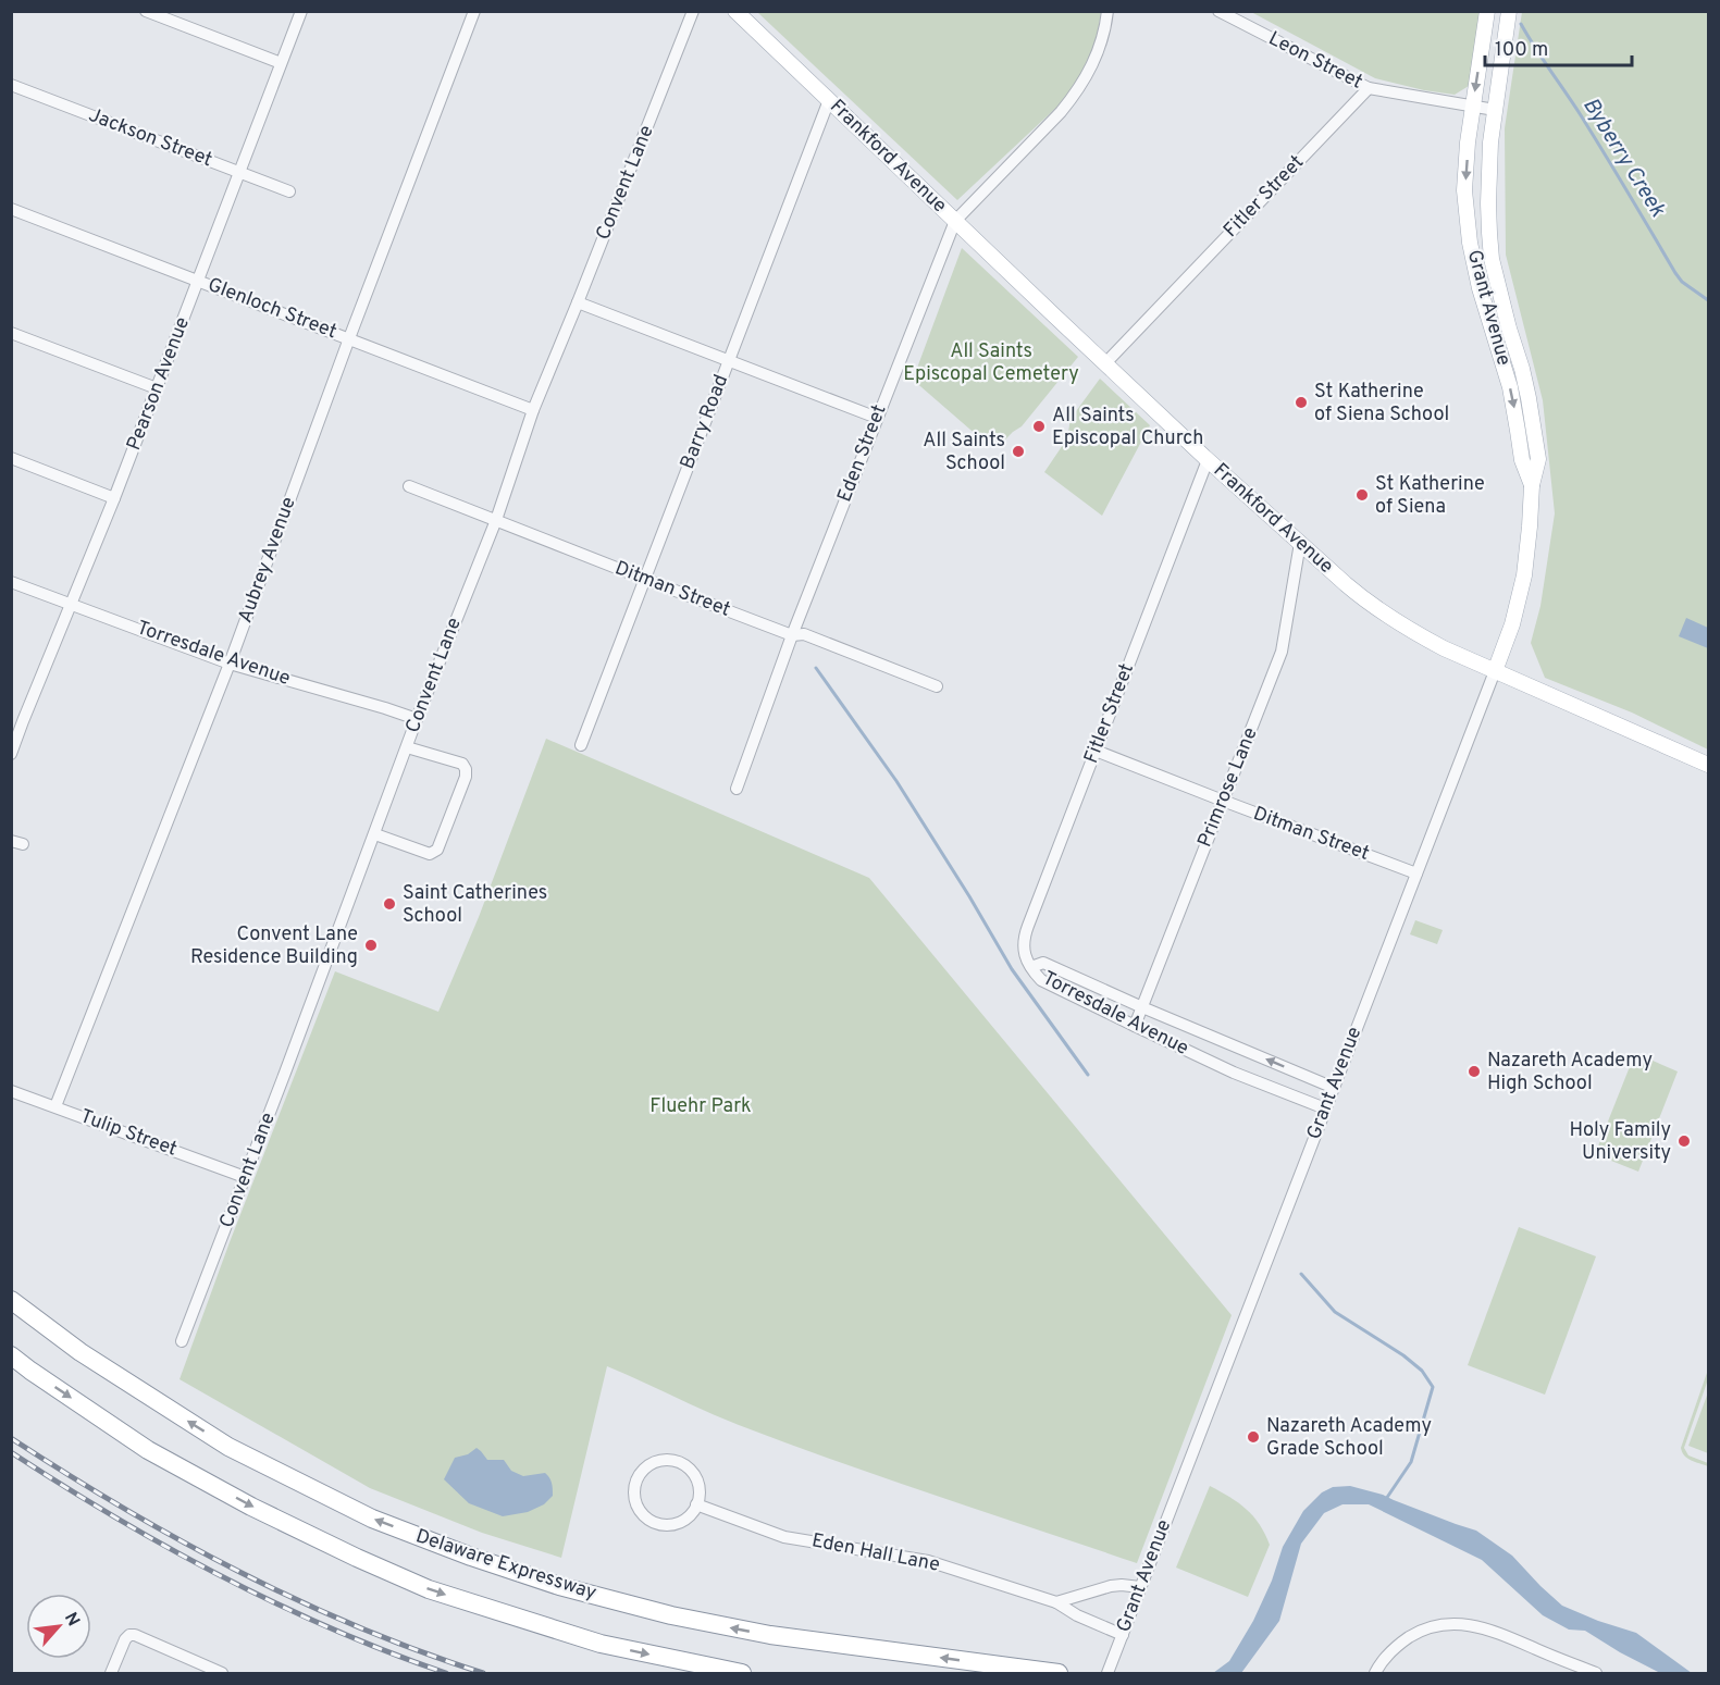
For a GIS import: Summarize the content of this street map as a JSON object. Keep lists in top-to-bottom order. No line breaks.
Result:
{"streets":{"highway":["Delaware Expressway"],"main road":["Frankford Avenue","Grant Avenue"],"street":["Leon Street","Jackson Street","Convent Lane","Fitler Street","Glenloch Street","Pearson Avenue","Barry Road","Eden Street","Aubrey Avenue","Ditman Street","Torresdale Avenue","Primrose Lane","Tulip Street","Eden Hall Lane"]},"crossings":[["Leon Street","Fitler Street"],["Leon Street","Grant Avenue"],["Jackson Street","Pearson Avenue"],["Frankford Avenue","Fitler Street"],["Frankford Avenue","Grant Avenue"],["Frankford Avenue","Barry Road"],["Frankford Avenue","Eden Street"],["Frankford Avenue","Primrose Lane"],["Convent Lane","Glenloch Street"],["Convent Lane","Ditman Street"],["Convent Lane","Torresdale Avenue"],["Convent Lane","Tulip Street"],["Fitler Street","Ditman Street"],["Fitler Street","Torresdale Avenue"],["Grant Avenue","Ditman Street"],["Grant Avenue","Torresdale Avenue"],["Grant Avenue","Eden Hall Lane"],["Glenloch Street","Pearson Avenue"],["Glenloch Street","Aubrey Avenue"],["Pearson Avenue","Torresdale Avenue"],["Barry Road","Ditman Street"],["Eden Street","Ditman Street"],["Aubrey Avenue","Torresdale Avenue"],["Aubrey Avenue","Tulip Street"],["Ditman Street","Primrose Lane"],["Torresdale Avenue","Primrose Lane"]],"water":["Byberry Creek"],"parks":["All Saints Episcopal Cemetery","Fluehr Park"],"places":["St Katherine of Siena School","All Saints Episcopal Church","All Saints School","St Katherine of Siena","Saint Catherines School","Convent Lane Residence Building","Nazareth Academy High School","Holy Family University","Nazareth Academy Grade School"],"scale_bar":"100 m","north":"top right"}
